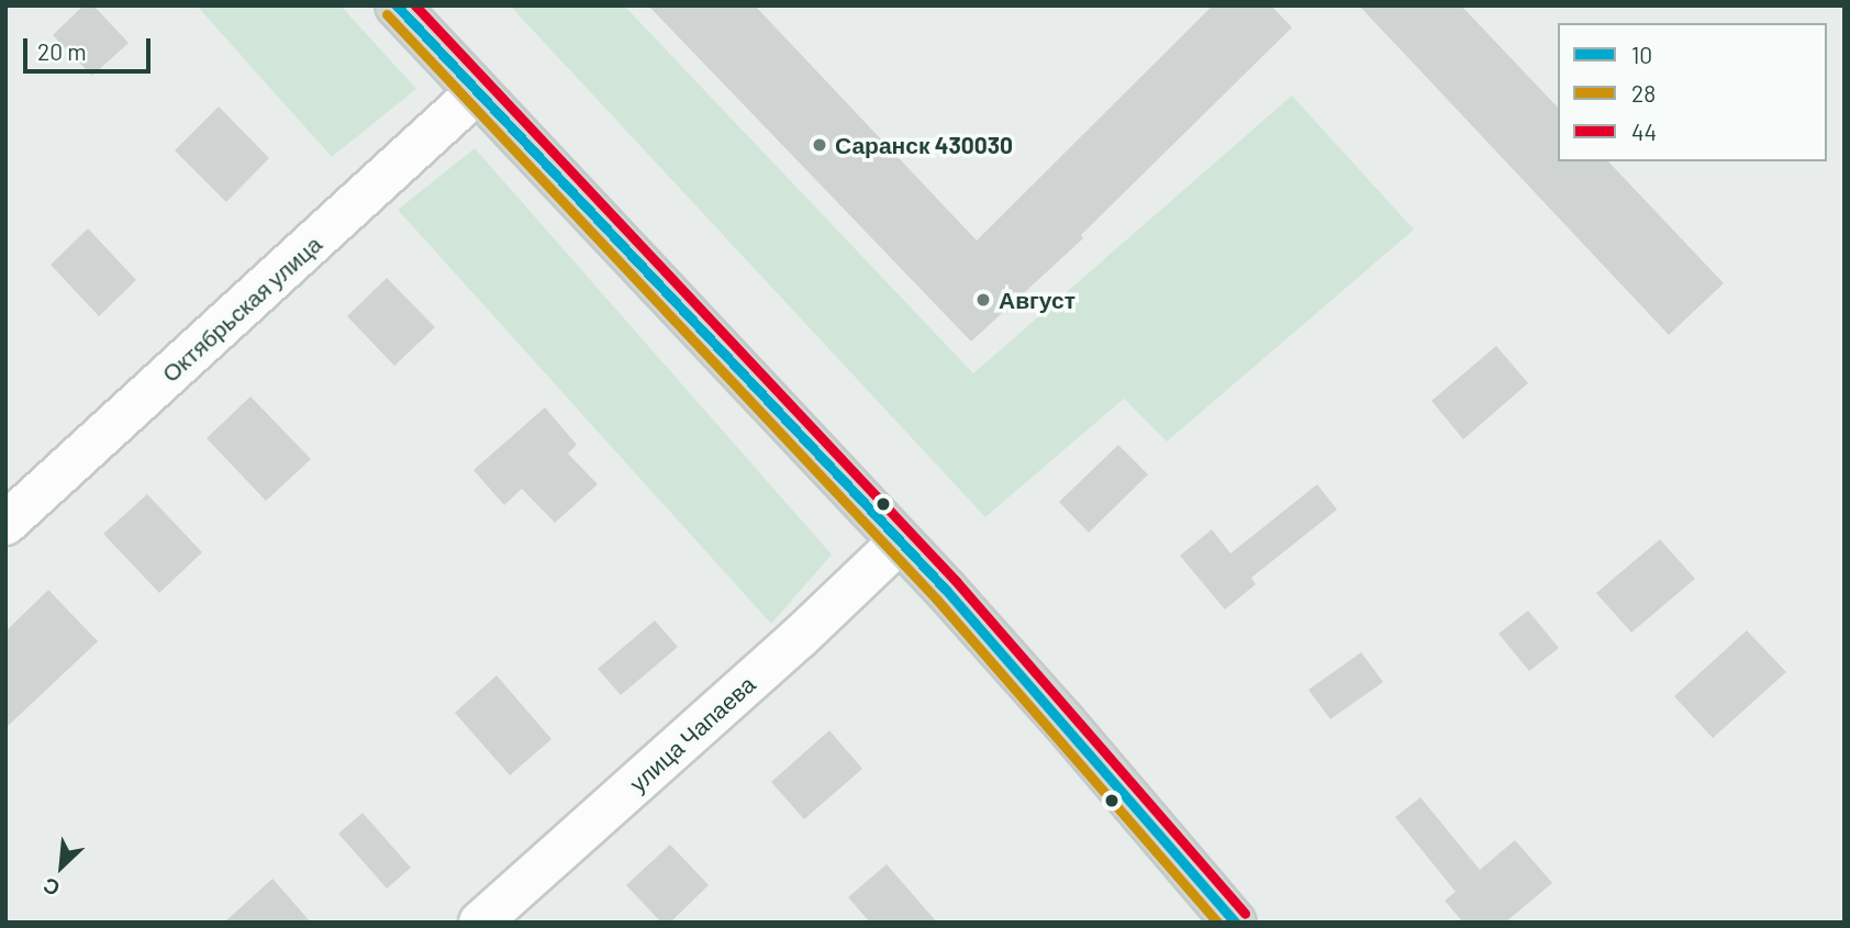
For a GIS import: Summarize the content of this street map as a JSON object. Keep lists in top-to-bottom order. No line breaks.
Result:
{"streets":{"street":["Октябрьская улица","улица Чапаева"]},"places":["Саранск 430030","Август"],"lines":["transit line 10","transit line 44","transit line 28"],"legend":["10","28","44"],"scale_bar":"20 m","north":"bottom left"}
